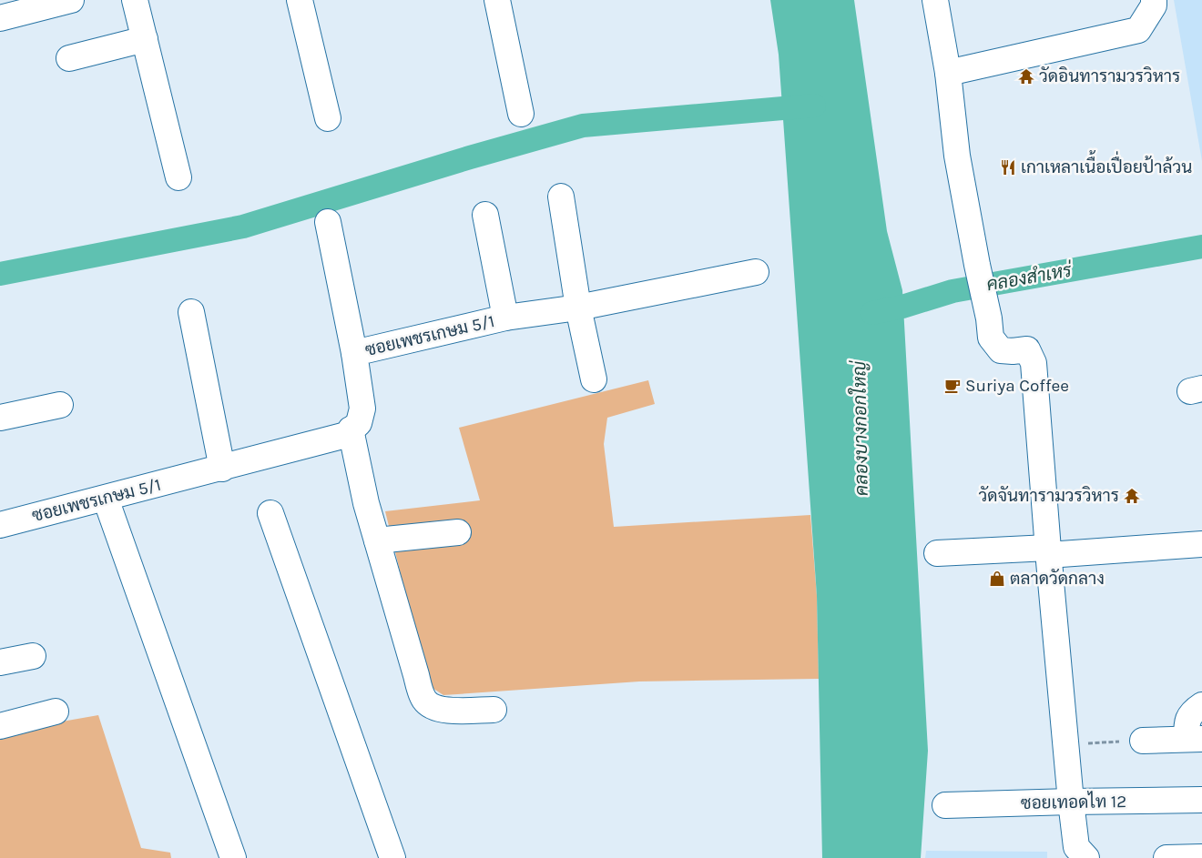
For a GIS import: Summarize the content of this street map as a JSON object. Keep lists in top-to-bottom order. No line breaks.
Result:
{"streets":{"street":["ซอยเพชรเกษม 5/1","ซอยเทอดไท 12"]},"water":["คลองสำเหร่","คลองบางกอกใหญ่"],"places":{"temple":["วัดอินทารามวรวิหาร","วัดจันทารามวรวิหาร"],"restaurant":["เกาเหลาเนื้อเปื่อยป้าล้วน"],"cafe":["Suriya Coffee"],"shop":["ตลาดวัดกลาง"]}}
